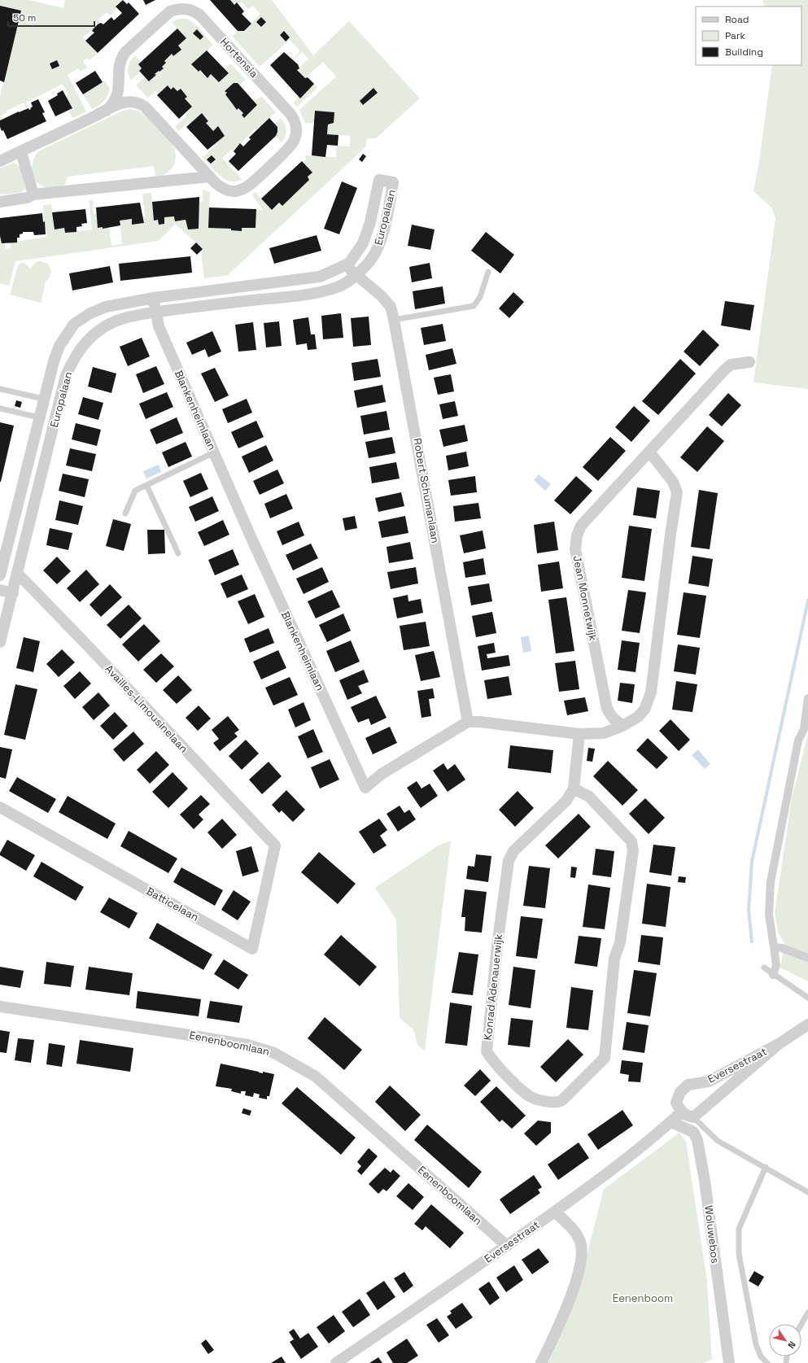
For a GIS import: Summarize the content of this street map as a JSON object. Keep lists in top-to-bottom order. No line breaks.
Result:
{"streets":{"street":["Hortensia","Europalaan","Blankenheimlaan","Robert Schumanlaan","Jean Monnetwijk","Availles-Limousinelaan","Batticelaan","Konrad Adenauerwijk","Eenenboomlaan","Eversestraat","Woluwebos"]},"crossings":[["Europalaan","Blankenheimlaan"],["Europalaan","Robert Schumanlaan"],["Europalaan","Availles-Limousinelaan"],["Blankenheimlaan","Robert Schumanlaan"],["Availles-Limousinelaan","Batticelaan"],["Eenenboomlaan","Eversestraat"],["Eversestraat","Woluwebos"]],"parks":["Eenenboom"],"legend":["Road","Park","Building"],"scale_bar":"50 m","north":"bottom right"}
